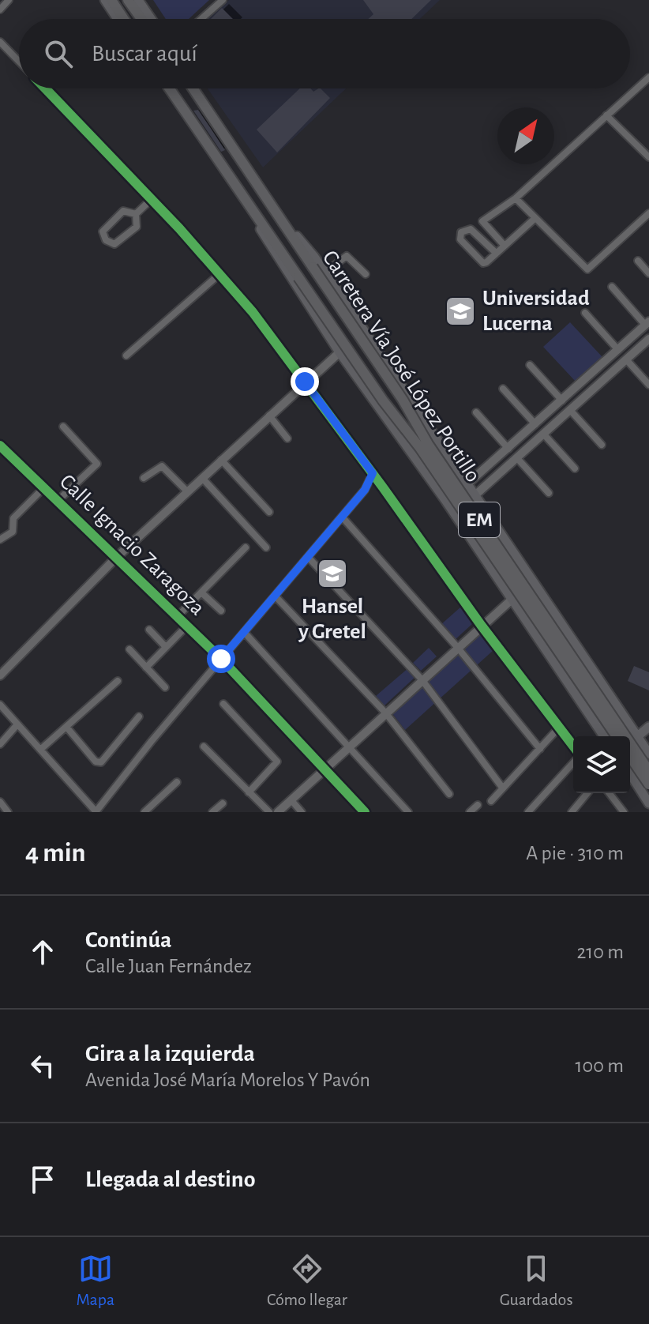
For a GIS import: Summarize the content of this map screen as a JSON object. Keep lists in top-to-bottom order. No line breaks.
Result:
{"streets":{"main road":["Carretera Vía José López Portillo","EM"],"street":["Calle Ignacio Zaragoza"]},"places":{"school or university":["Universidad Lucerna","Hansel y Gretel"]},"north":"top right","page":{"search":"Buscar aquí","heading":["4 min","A pie · 310 m"],"list":[["Continúa","Calle Juan Fernández","210 m"],["Gira a la izquierda","Avenida José María Morelos Y Pavón","100 m"],"Llegada al destino"],"nav":["Mapa","Cómo llegar","Guardados"]}}
